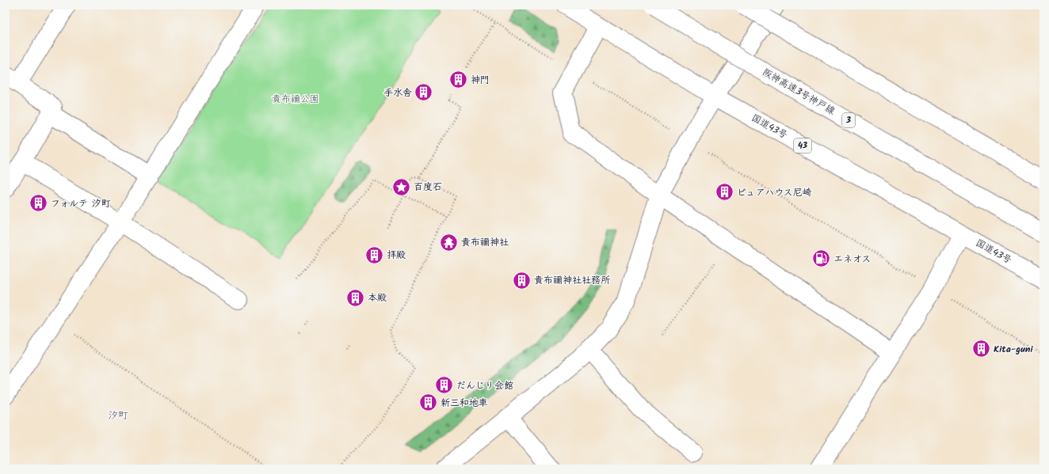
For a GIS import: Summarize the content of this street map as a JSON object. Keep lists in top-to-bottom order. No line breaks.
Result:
{"streets":{"main road":["阪神高速3号神戸線","3","国道43号","43"]},"districts":["汐町"],"parks":["貴布禰公園"],"places":{"building":["神門","手水舎","ピュアハウス尼崎","フォルテ 汐町","拝殿","貴布禰神社社務所","本殿","Kita-guni","だんじり会館","新三和地車"],"place":["百度石"],"temple":["貴布禰神社"],"fuel station":["エネオス"]}}
